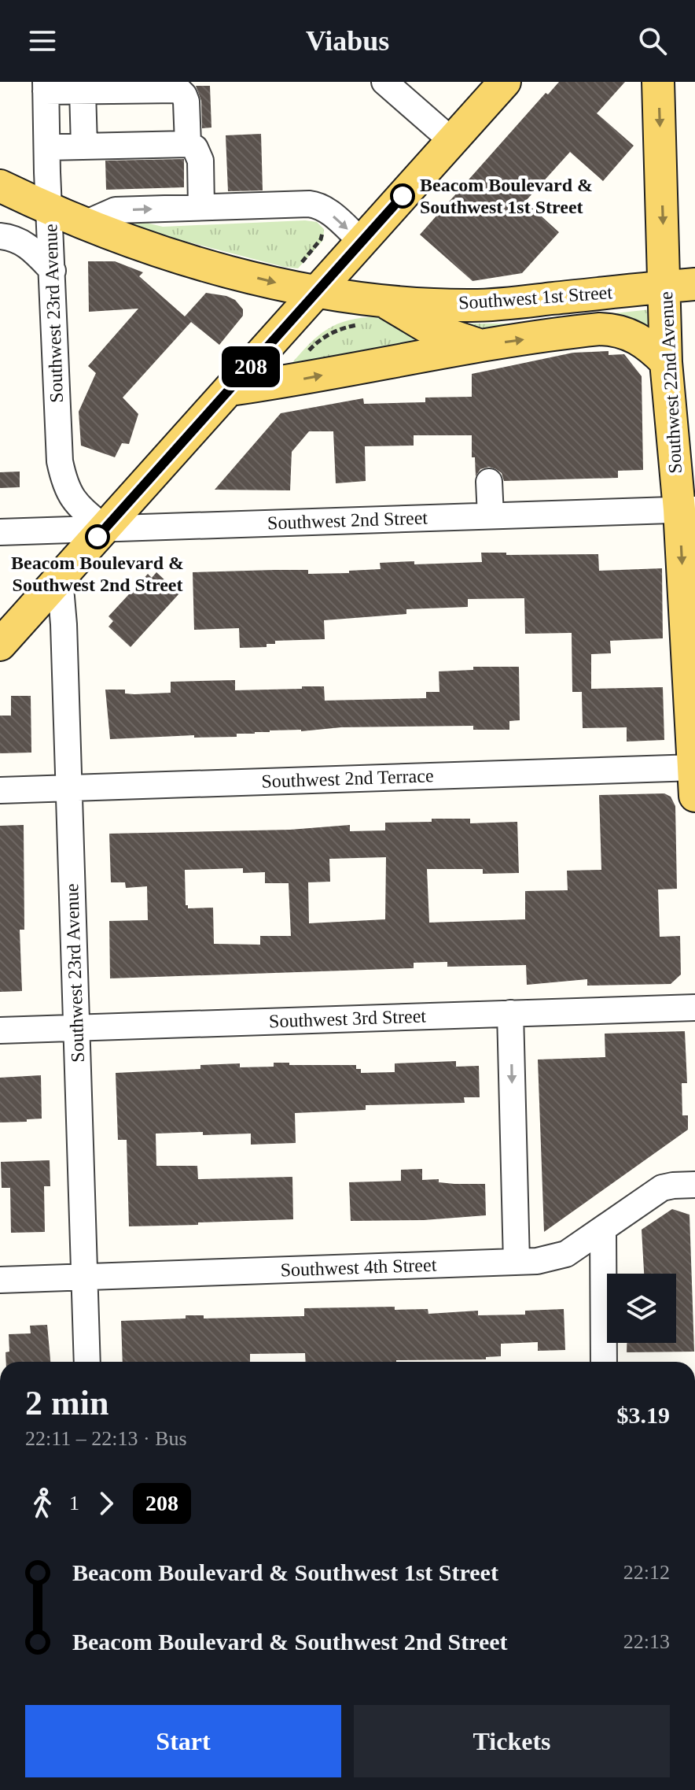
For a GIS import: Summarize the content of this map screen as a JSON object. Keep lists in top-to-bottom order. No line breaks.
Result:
{"streets":{"main road":["Southwest 1st Street","Southwest 22nd Avenue"],"street":["Southwest 23rd Avenue","Southwest 2nd Street","Southwest 2nd Terrace","Southwest 3rd Street","Southwest 4th Street"]},"crossings":[["Southwest 1st Street","Southwest 23rd Avenue"],["Southwest 1st Street","Southwest 22nd Avenue"],["Southwest 23rd Avenue","Southwest 2nd Street"],["Southwest 23rd Avenue","Southwest 2nd Terrace"],["Southwest 23rd Avenue","Southwest 3rd Street"],["Southwest 23rd Avenue","Southwest 4th Street"],["Southwest 22nd Avenue","Southwest 2nd Street"],["Southwest 22nd Avenue","Southwest 2nd Terrace"]],"one_way":["Southwest 22nd Avenue"],"places":["Beacom Boulevard & Southwest 1st Street","Beacom Boulevard & Southwest 2nd Street"],"lines":["bus line 208"],"page":{"header":"Viabus","on_map":"208","heading":["2 min","22:11 – 22:13 · Bus","$3.19"],"legs":["1","208"],"list":[{"name":"Beacom Boulevard & Southwest 1st Street","value":"22:12"},{"name":"Beacom Boulevard & Southwest 2nd Street","value":"22:13"}],"buttons":["Start","Tickets"]}}
